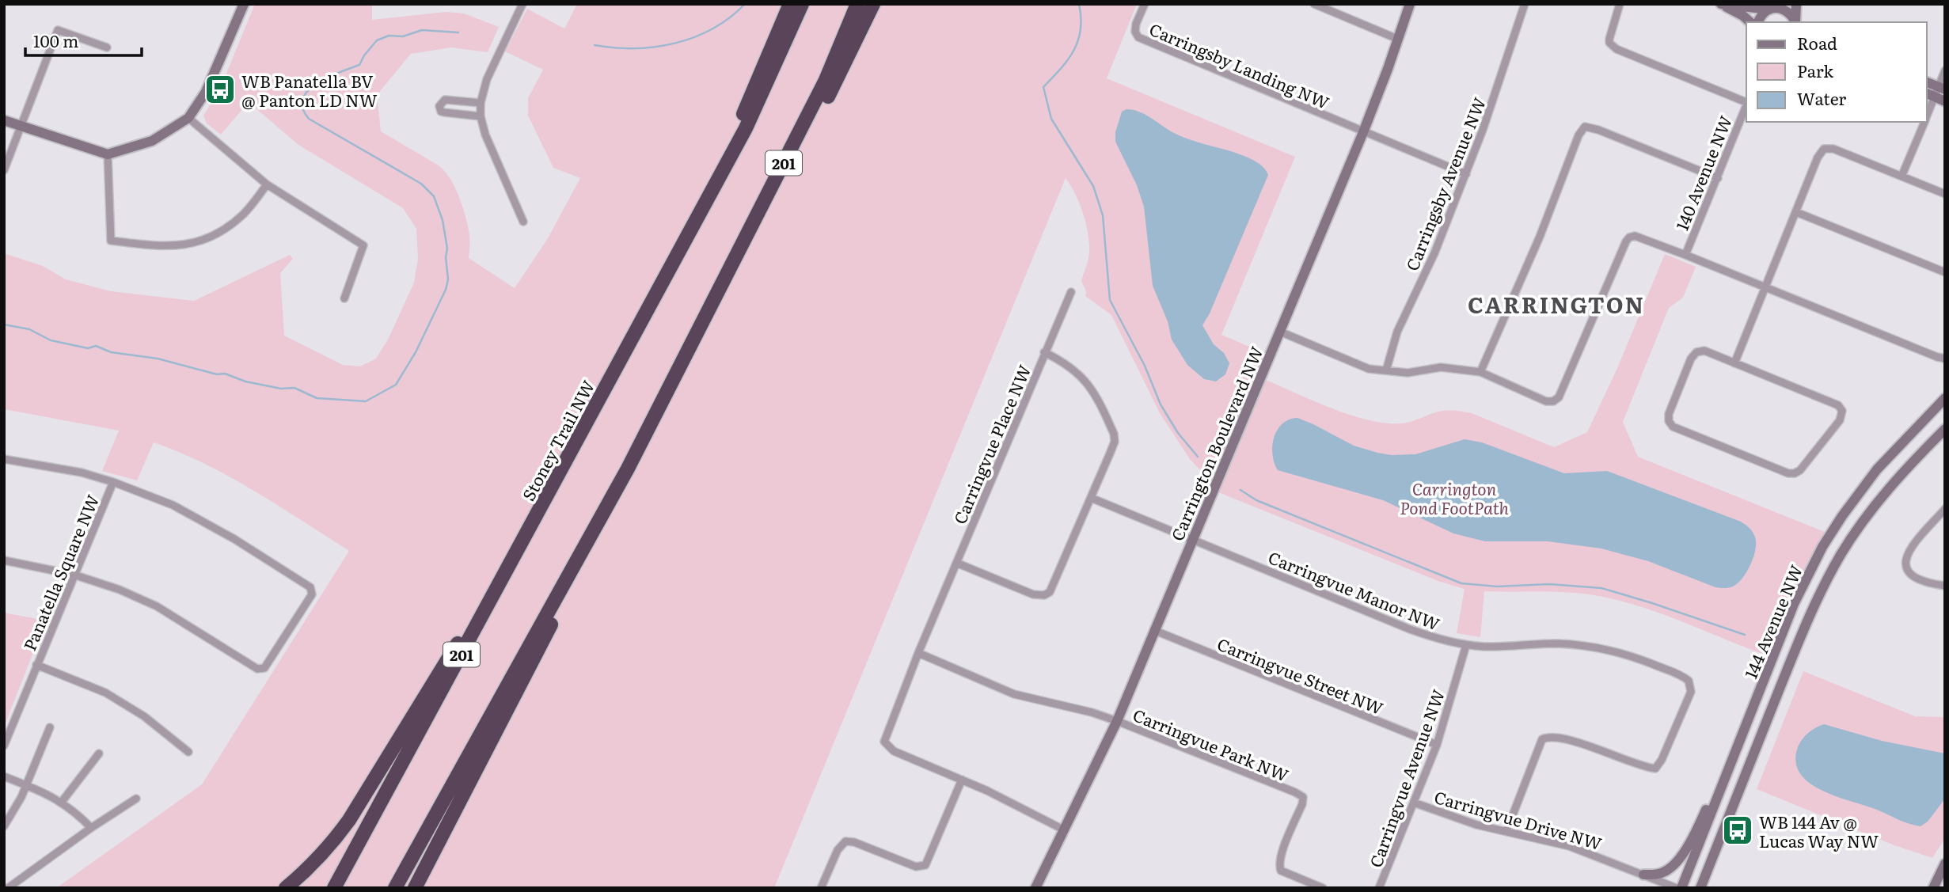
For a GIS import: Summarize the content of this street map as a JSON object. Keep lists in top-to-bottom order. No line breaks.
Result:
{"streets":{"highway":["201","Stoney Trail NW"],"street":["Carringsby Landing NW","140 Avenue NW","Carringsby Avenue NW","Carrington Boulevard NW","Carringvue Place NW","Panatella Square NW","Carringvue Manor NW","144 Avenue NW","Carringvue Street NW","Carringvue Park NW","Carringvue Avenue NW","Carringvue Drive NW"]},"crossings":[["Carringsby Landing NW","Carrington Boulevard NW"],["Carrington Boulevard NW","Carringvue Place NW"],["Carrington Boulevard NW","Carringvue Manor NW"],["Carrington Boulevard NW","Carringvue Street NW"],["Carrington Boulevard NW","Carringvue Park NW"],["Carringvue Place NW","Carringvue Manor NW"],["Carringvue Manor NW","Carringvue Avenue NW"],["Carringvue Manor NW","Carringvue Drive NW"],["144 Avenue NW","Carringvue Drive NW"],["Carringvue Street NW","Carringvue Avenue NW"],["Carringvue Avenue NW","Carringvue Drive NW"]],"districts":["CARRINGTON"],"parks":["Carrington Pond FootPath"],"places":{"bus stop":["WB Panatella BV @ Panton LD NW","WB 144 Av @ Lucas Way NW"]},"legend":["Road","Park","Water"],"scale_bar":"100 m"}
